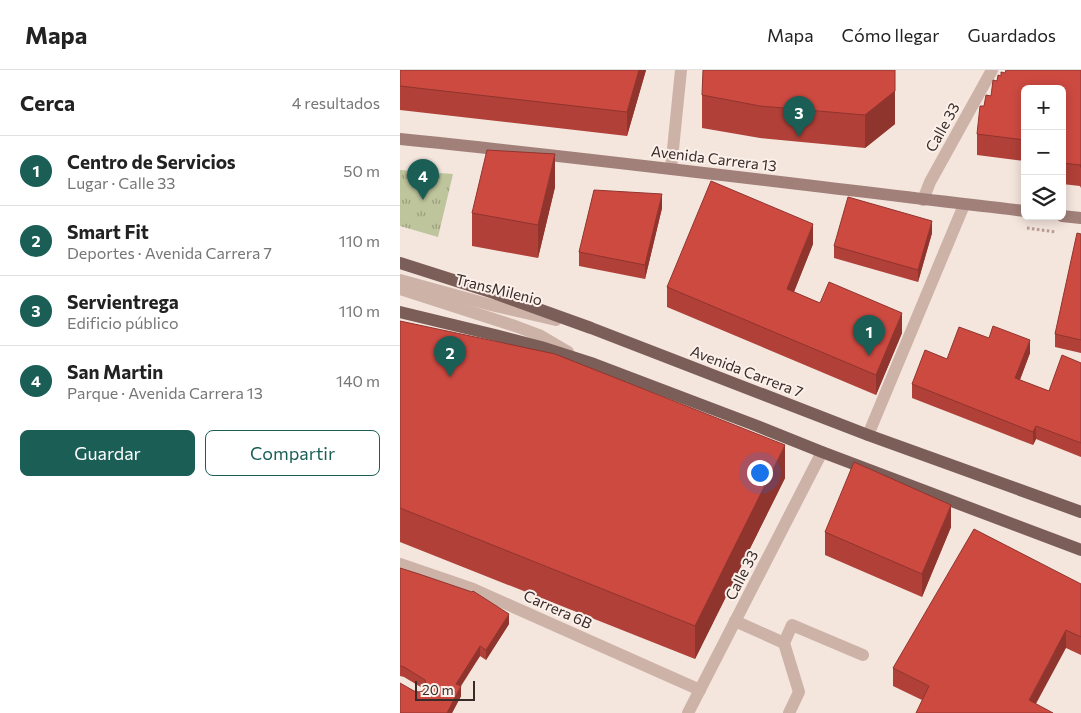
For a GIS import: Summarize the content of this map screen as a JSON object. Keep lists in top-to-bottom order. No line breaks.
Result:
{"streets":{"main road":["Avenida Carrera 13","Avenida Carrera 7"],"street":["Calle 33","TransMilenio","Carrera 6B"]},"crossings":[["Calle 33","Avenida Carrera 13"],["Calle 33","Carrera 6B"],["TransMilenio","Avenida Carrera 7"]],"scale_bar":"20 m","page":{"header":"Mapa","nav":["Mapa","Cómo llegar","Guardados"],"heading":["Cerca","4 resultados"],"map_buttons":["+","−"],"pins":["3","4","1","2"],"list":[{"mark":"1","name":"Centro de Servicios","note":"Lugar · Calle 33","value":"50 m"},{"mark":"2","name":"Smart Fit","note":"Deportes · Avenida Carrera 7","value":"110 m"},{"mark":"3","name":"Servientrega","note":"Edificio público","value":"110 m"},{"mark":"4","name":"San Martin","note":"Parque · Avenida Carrera 13","value":"140 m"}],"buttons":["Guardar","Compartir"],"scale":"20 m"}}
